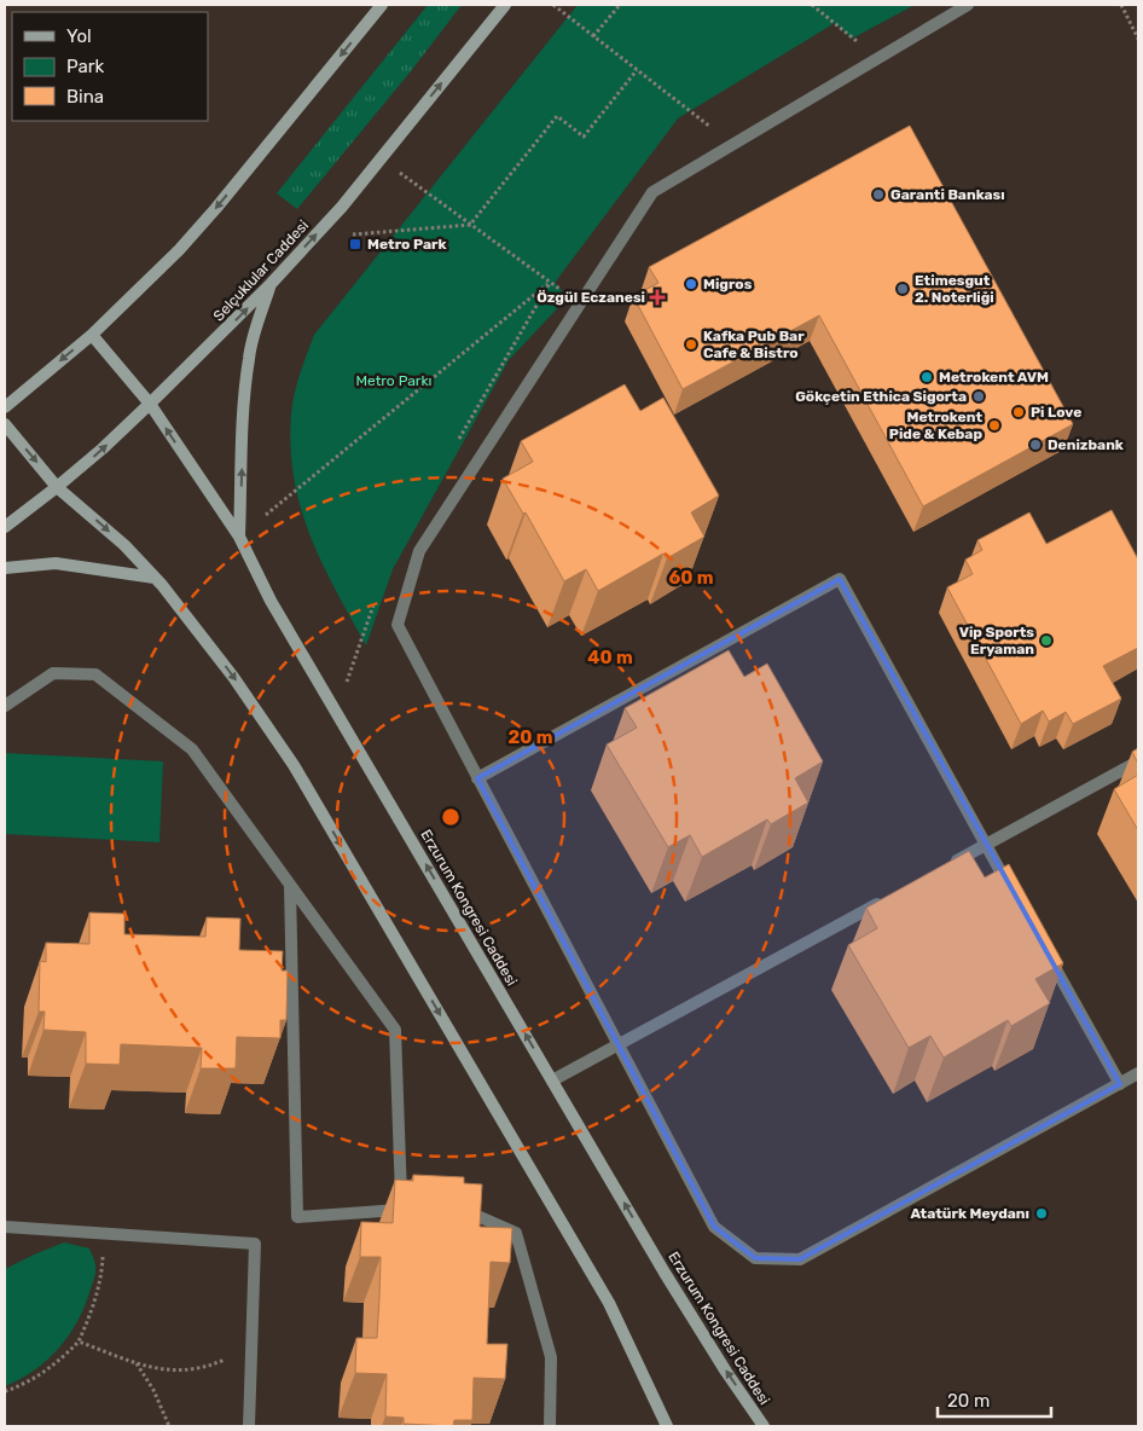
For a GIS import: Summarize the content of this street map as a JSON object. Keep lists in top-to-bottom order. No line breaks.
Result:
{"streets":{"main road":["Selçuklular Caddesi","Erzurum Kongresi Caddesi"]},"crossings":[["Selçuklular Caddesi","Erzurum Kongresi Caddesi"]],"parks":["Metro Parkı"],"places":{"other":["Garanti Bankası","Migros","Etimesgut 2. Noterliği","Kafka Pub Bar Cafe & Bistro","Metrokent AVM","Gökçetin Ethica Sigorta","Pi Love","Metrokent Pide & Kebap","Denizbank","Vip Sports Eryaman","Atatürk Meydanı"],"transit":["Metro Park"],"health":["Özgül Eczanesi"]},"legend":["Yol","Park","Bina"],"scale_bar":"20 m","rings":["60 m","40 m","20 m"]}
